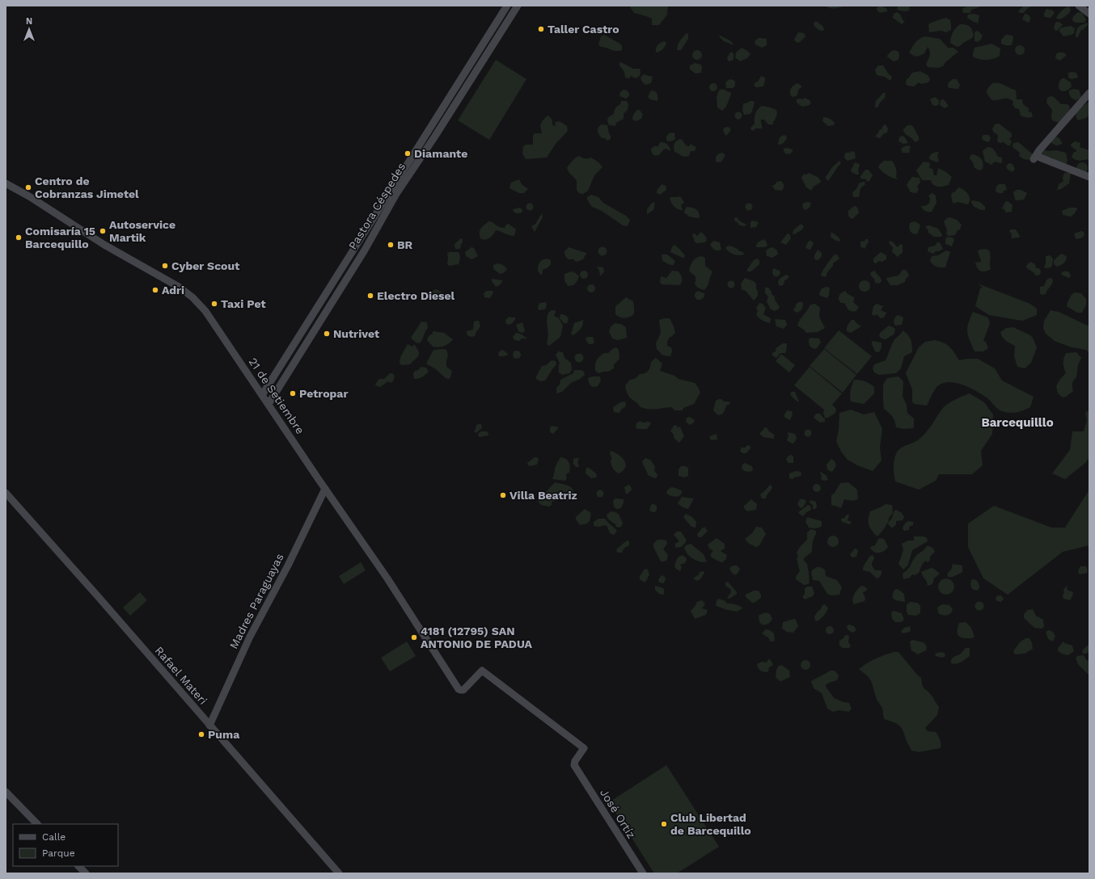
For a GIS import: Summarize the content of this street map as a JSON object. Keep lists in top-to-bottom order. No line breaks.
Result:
{"streets":{"main road":["Pastora Céspedes","21 de Setiembre","Madres Paraguayas","Rafael Materi","José Ortíz"]},"crossings":[["Pastora Céspedes","21 de Setiembre"],["21 de Setiembre","Madres Paraguayas"],["21 de Setiembre","José Ortíz"],["Madres Paraguayas","Rafael Materi"]],"districts":["Barcequilllo"],"places":["Taller Castro","Diamante","Centro de Cobranzas Jimetel","Autoservice Martik","Comisaría 15 Barcequillo","BR","Cyber Scout","Adri","Electro Diesel","Taxi Pet","Nutrivet","Petropar","Villa Beatriz","4181 (12795) SAN ANTONIO DE PADUA","Puma","Club Libertad de Barcequillo"],"legend":["Calle","Parque"],"north":"top"}
